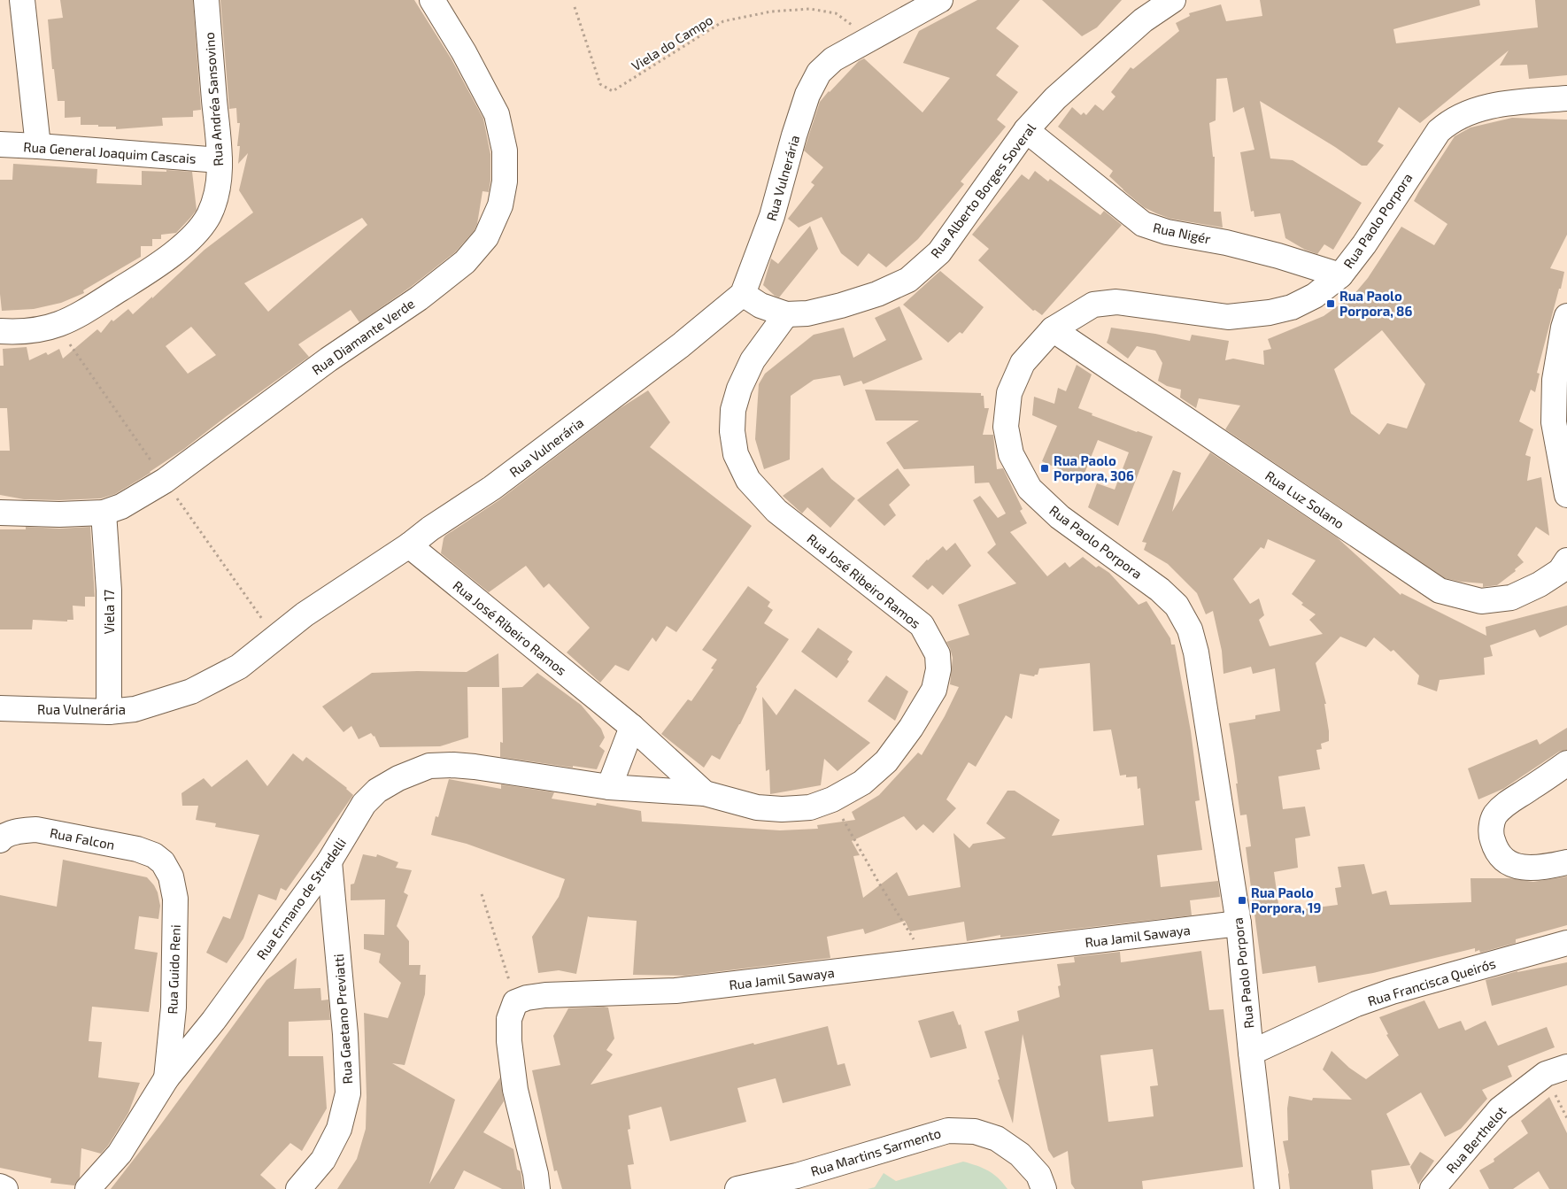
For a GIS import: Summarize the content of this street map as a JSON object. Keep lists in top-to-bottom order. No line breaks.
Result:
{"streets":{"street":["Rua Andréa Sansovino","Rua General Joaquim Cascais","Rua Vulnerária","Rua Alberto Borges Soveral","Rua Paolo Porpora","Rua Nigér","Rua Diamante Verde","Rua Luz Solano","Rua José Ribeiro Ramos","Viela 17","Rua Falcon","Rua Ermano de Stradelli","Rua Jamil Sawaya","Rua Guido Reni","Rua Francisca Queirós","Rua Gaetano Previatti","Rua Berthelot","Rua Martins Sarmento"],"path":["Viela do Campo"]},"crossings":[["Viela do Campo","Rua Vulnerária"],["Rua Andréa Sansovino","Rua General Joaquim Cascais"],["Rua Vulnerária","Rua José Ribeiro Ramos"],["Rua Vulnerária","Viela 17"],["Rua Alberto Borges Soveral","Rua Nigér"],["Rua Alberto Borges Soveral","Rua José Ribeiro Ramos"],["Rua Paolo Porpora","Rua Nigér"],["Rua Paolo Porpora","Rua Luz Solano"],["Rua Paolo Porpora","Rua Jamil Sawaya"],["Rua Paolo Porpora","Rua Francisca Queirós"],["Rua Diamante Verde","Viela 17"],["Rua José Ribeiro Ramos","Rua Ermano de Stradelli"],["Rua Falcon","Rua Guido Reni"],["Rua Ermano de Stradelli","Rua Guido Reni"],["Rua Ermano de Stradelli","Rua Gaetano Previatti"]],"places":{"transit":["Rua Paolo Porpora, 86","Rua Paolo Porpora, 306","Rua Paolo Porpora, 19"]}}
